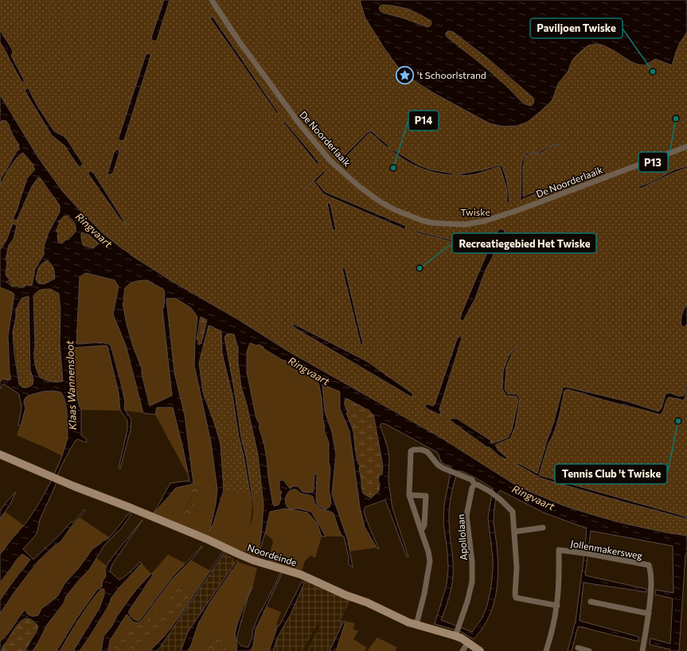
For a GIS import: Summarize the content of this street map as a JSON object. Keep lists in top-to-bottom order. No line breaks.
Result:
{"streets":{"street":["De Noorderlaaik","Apollolaan","Jollenmakersweg","Noordeinde"]},"crossings":[["Apollolaan","Noordeinde"]],"water":["Ringvaart","Klaas Wannensloot"],"parks":["Twiske"],"places":{"other":["Paviljoen Twiske","P13","P14","Recreatiegebied Het Twiske","Tennis Club 't Twiske"],"place":["'t Schoorlstrand"]}}
